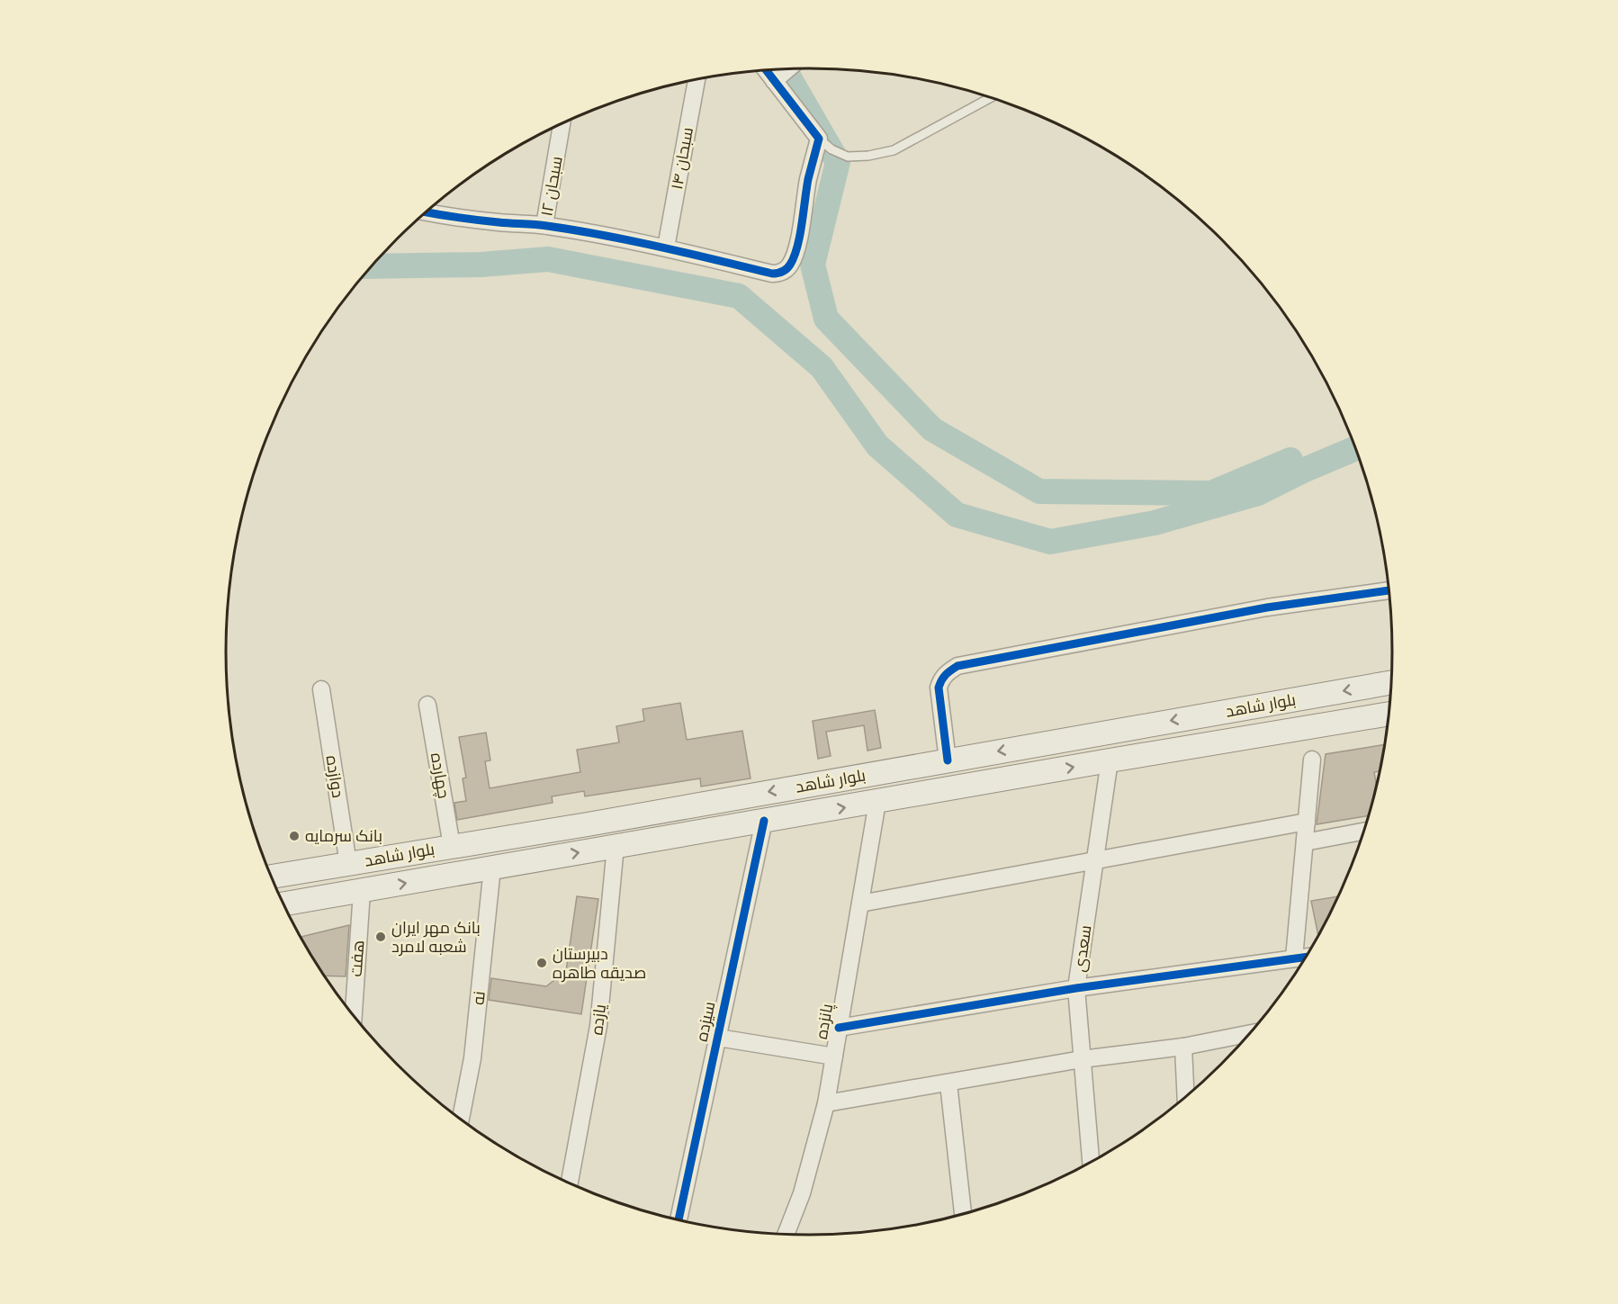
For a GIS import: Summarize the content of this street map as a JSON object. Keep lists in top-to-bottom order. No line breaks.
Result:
{"streets":{"main road":["بلوار شاهد"],"street":["سبحان ۱۴","سبحان ۱۲","چهارده","دوازده","سعدی","هفت","نه","یازده","سیزده","پانزده"]},"crossings":[["بلوار شاهد","چهارده"],["بلوار شاهد","دوازده"],["بلوار شاهد","سعدی"],["بلوار شاهد","هفت"],["بلوار شاهد","نه"],["بلوار شاهد","یازده"],["بلوار شاهد","سیزده"],["بلوار شاهد","پانزده"]],"places":["بانک سرمایه","بانک مهر ایران شعبه لامرد","دبیرستان صدیقه طاهره"]}
